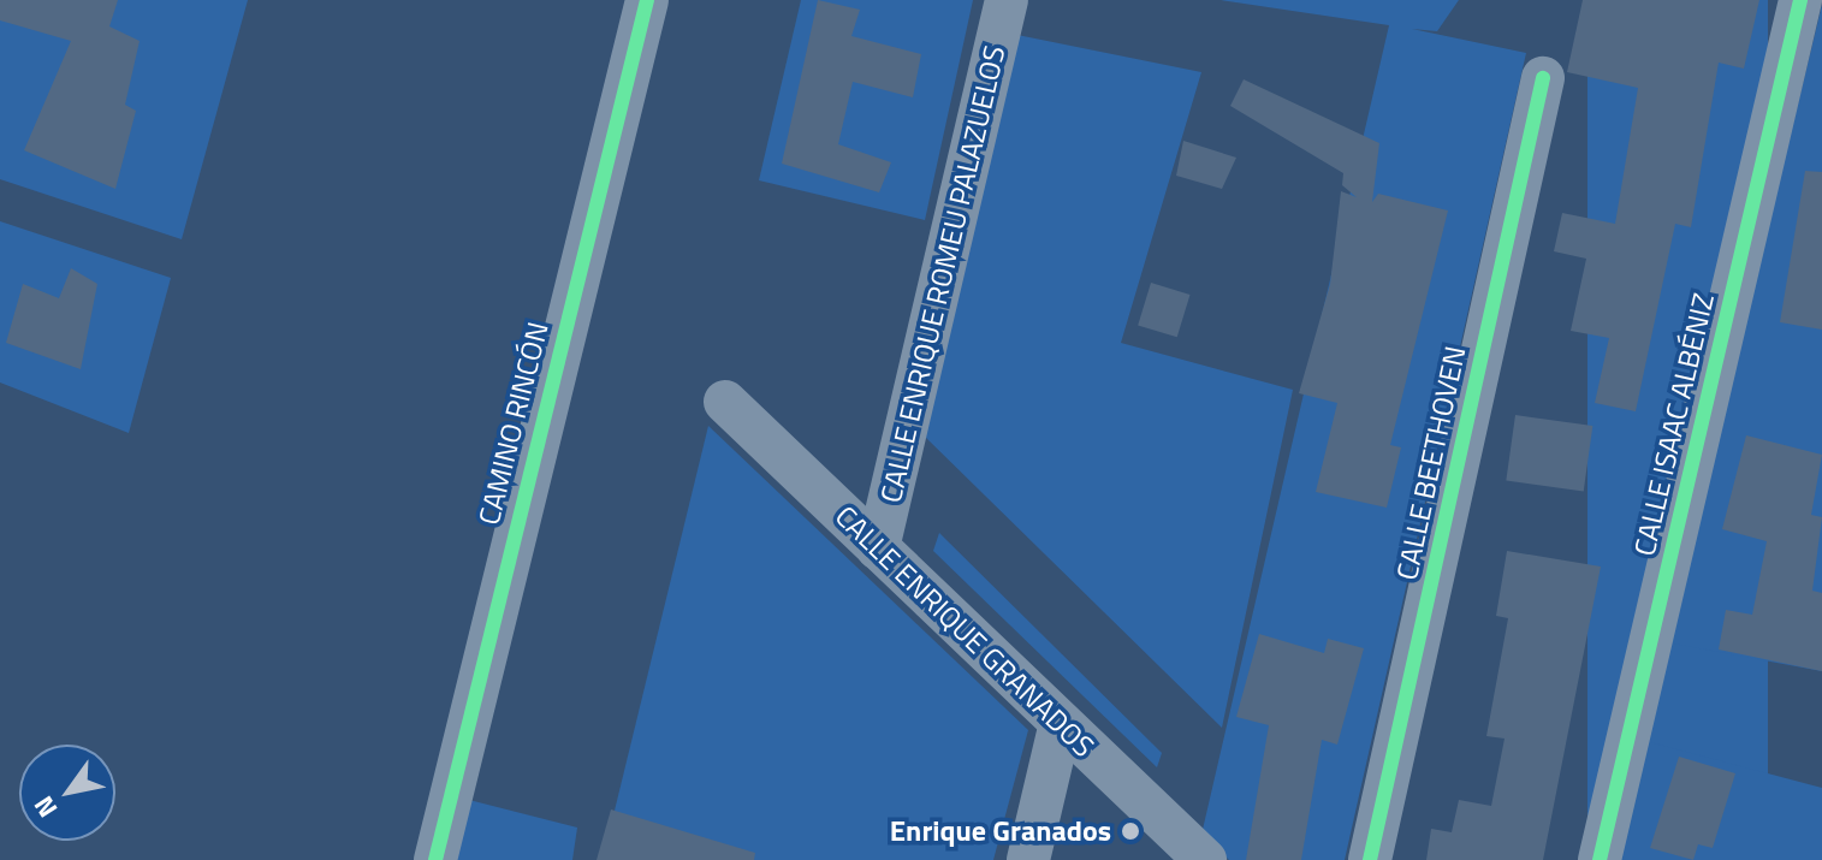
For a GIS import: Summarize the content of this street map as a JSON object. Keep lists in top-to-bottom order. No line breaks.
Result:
{"streets":{"street":["CALLE ENRIQUE ROMEU PALAZUELOS","CAMINO RINCÓN","CALLE ISAAC ALBÉNIZ","CALLE BEETHOVEN","CALLE ENRIQUE GRANADOS"]},"crossings":[["CALLE ENRIQUE ROMEU PALAZUELOS","CALLE ENRIQUE GRANADOS"]],"places":["Enrique Granados"],"north":"bottom left"}
